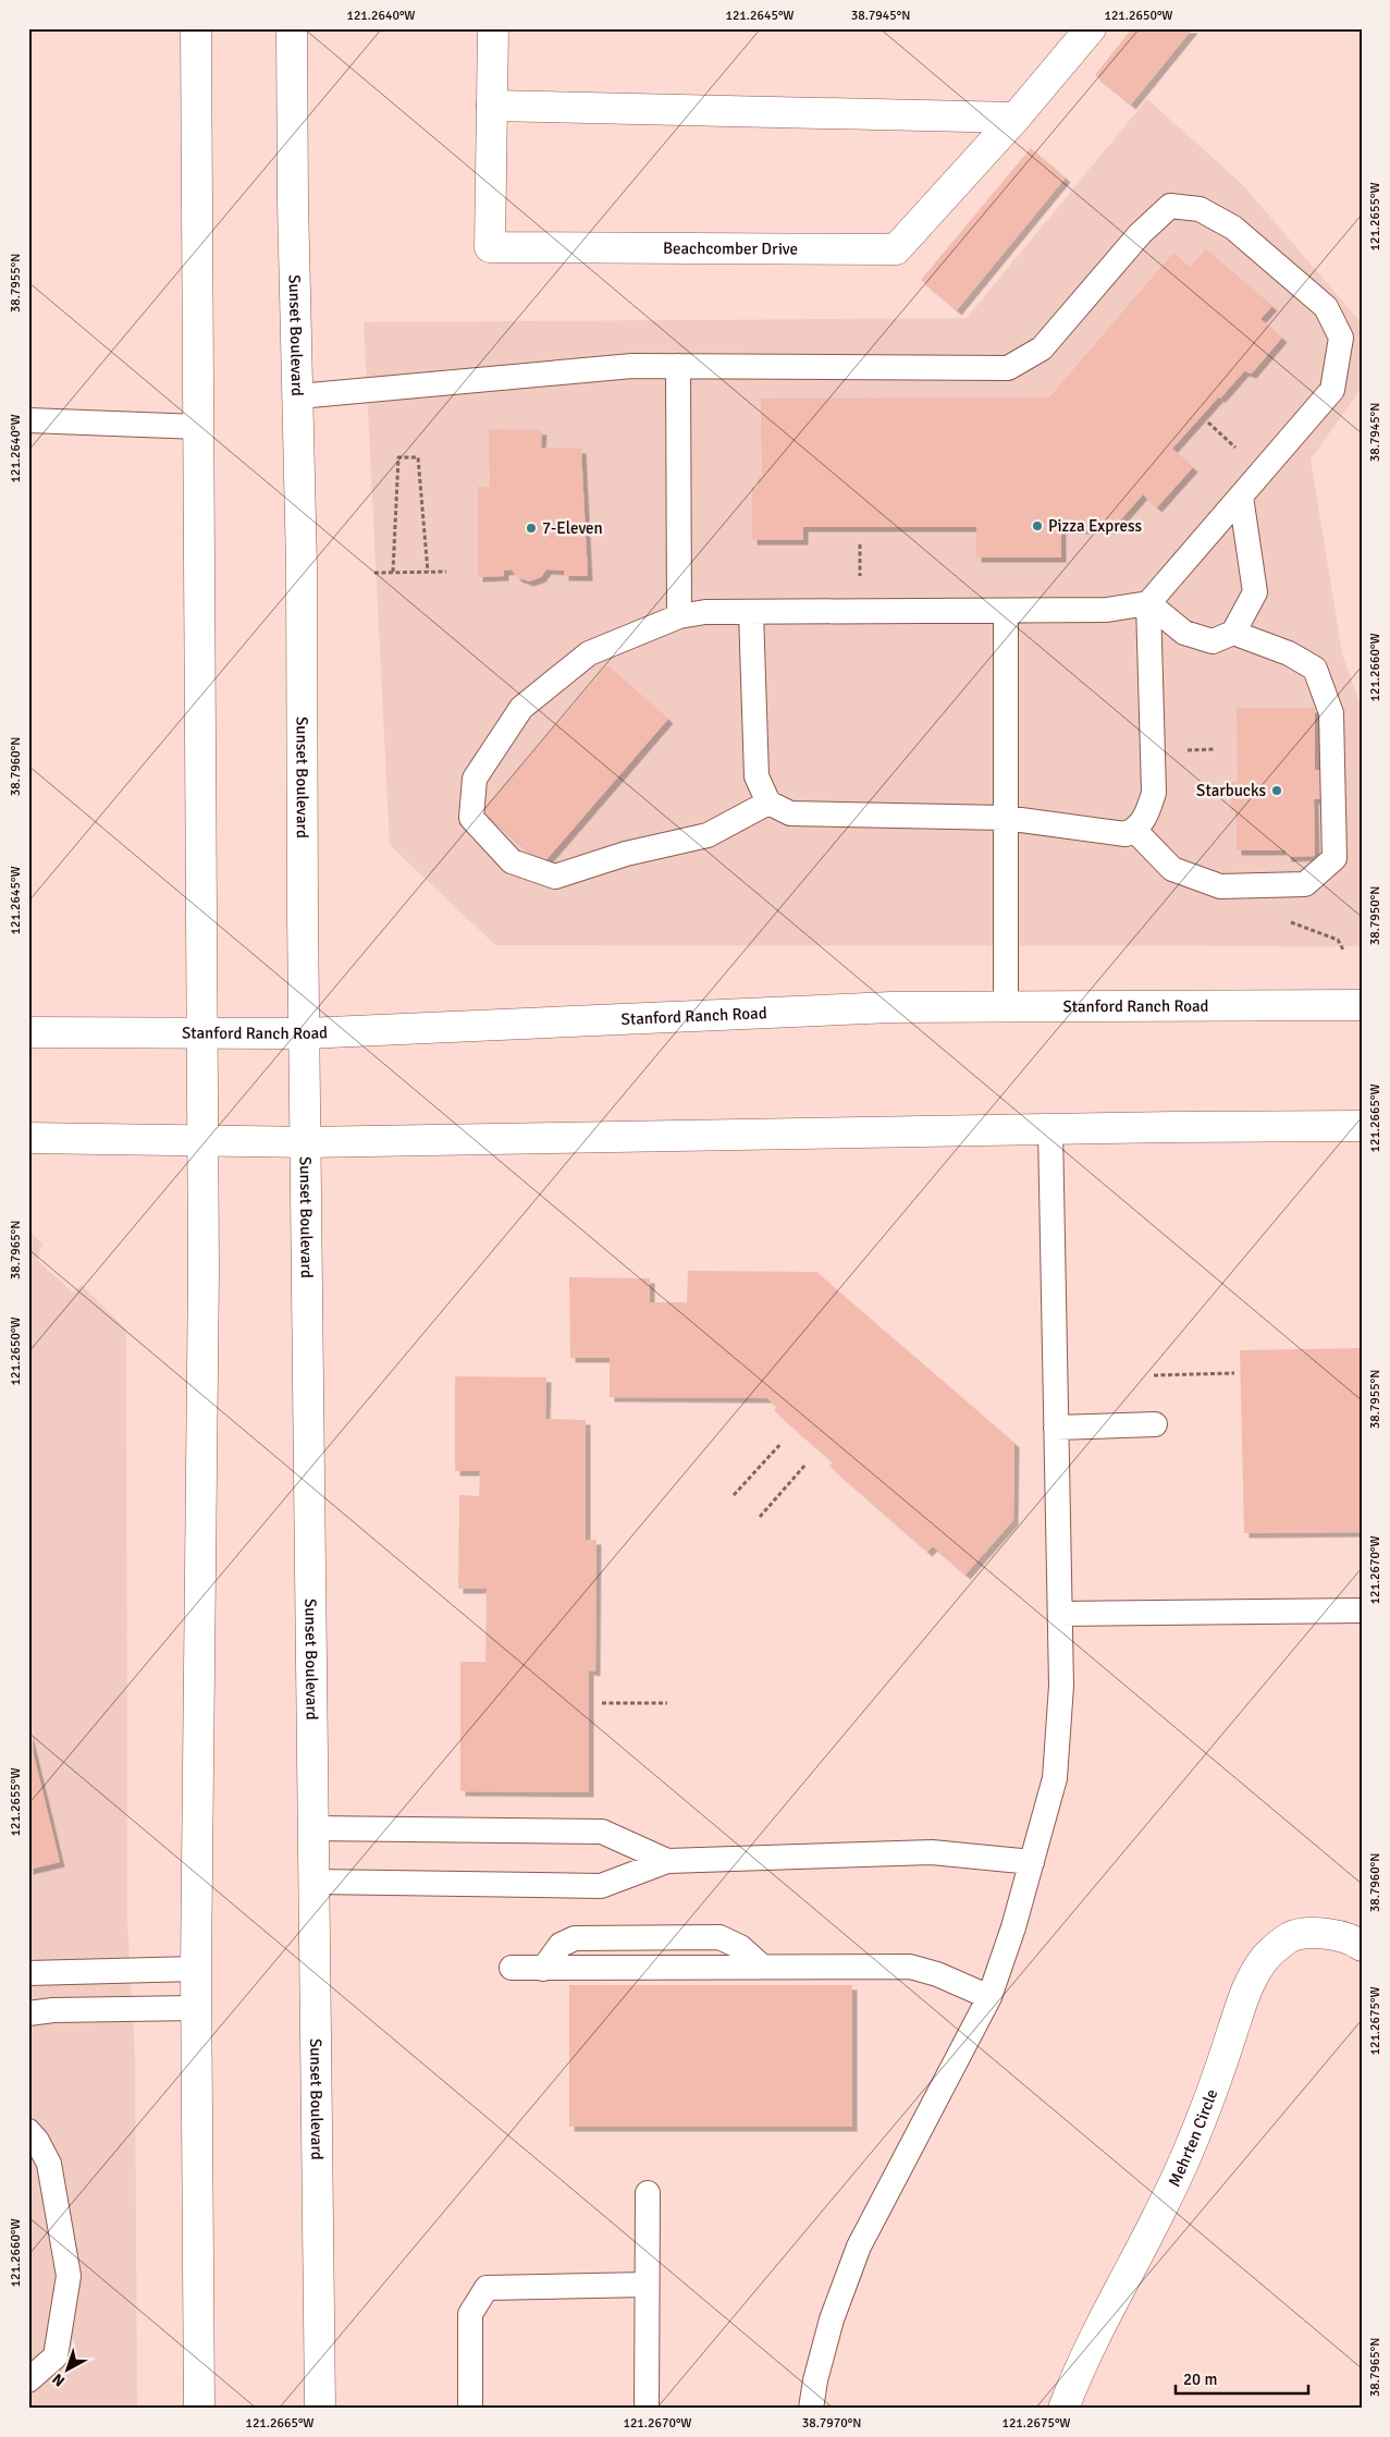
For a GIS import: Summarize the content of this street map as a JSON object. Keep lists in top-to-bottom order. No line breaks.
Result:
{"streets":{"main road":["Beachcomber Drive","Sunset Boulevard","Stanford Ranch Road","Mehrten Circle"]},"crossings":[["Sunset Boulevard","Stanford Ranch Road"]],"places":["Pizza Express","7-Eleven","Starbucks"],"scale_bar":"20 m","north":"bottom left","coordinates":["121.2640°W","121.2645°W","38.7945°N","121.2650°W","121.2655°W","38.7955°N","121.2660°W","38.7960°N","38.7950°N","121.2665°W","38.7965°N","121.2670°W","121.2675°W","38.7970°N"]}
